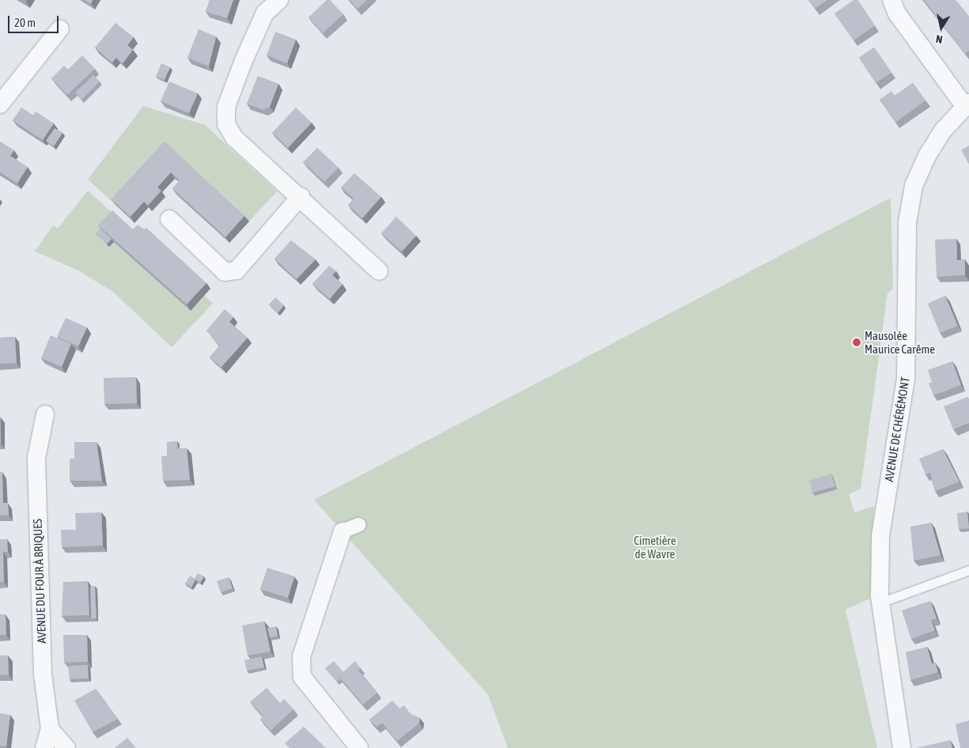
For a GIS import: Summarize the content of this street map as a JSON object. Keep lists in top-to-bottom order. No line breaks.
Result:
{"streets":{"street":["AVENUE DE CHÉRÉMONT","AVENUE DU FOUR À BRIQUES"]},"parks":["Cimetière de Wavre"],"places":["Mausolée Maurice Carême"],"scale_bar":"20 m","north":"bottom"}
